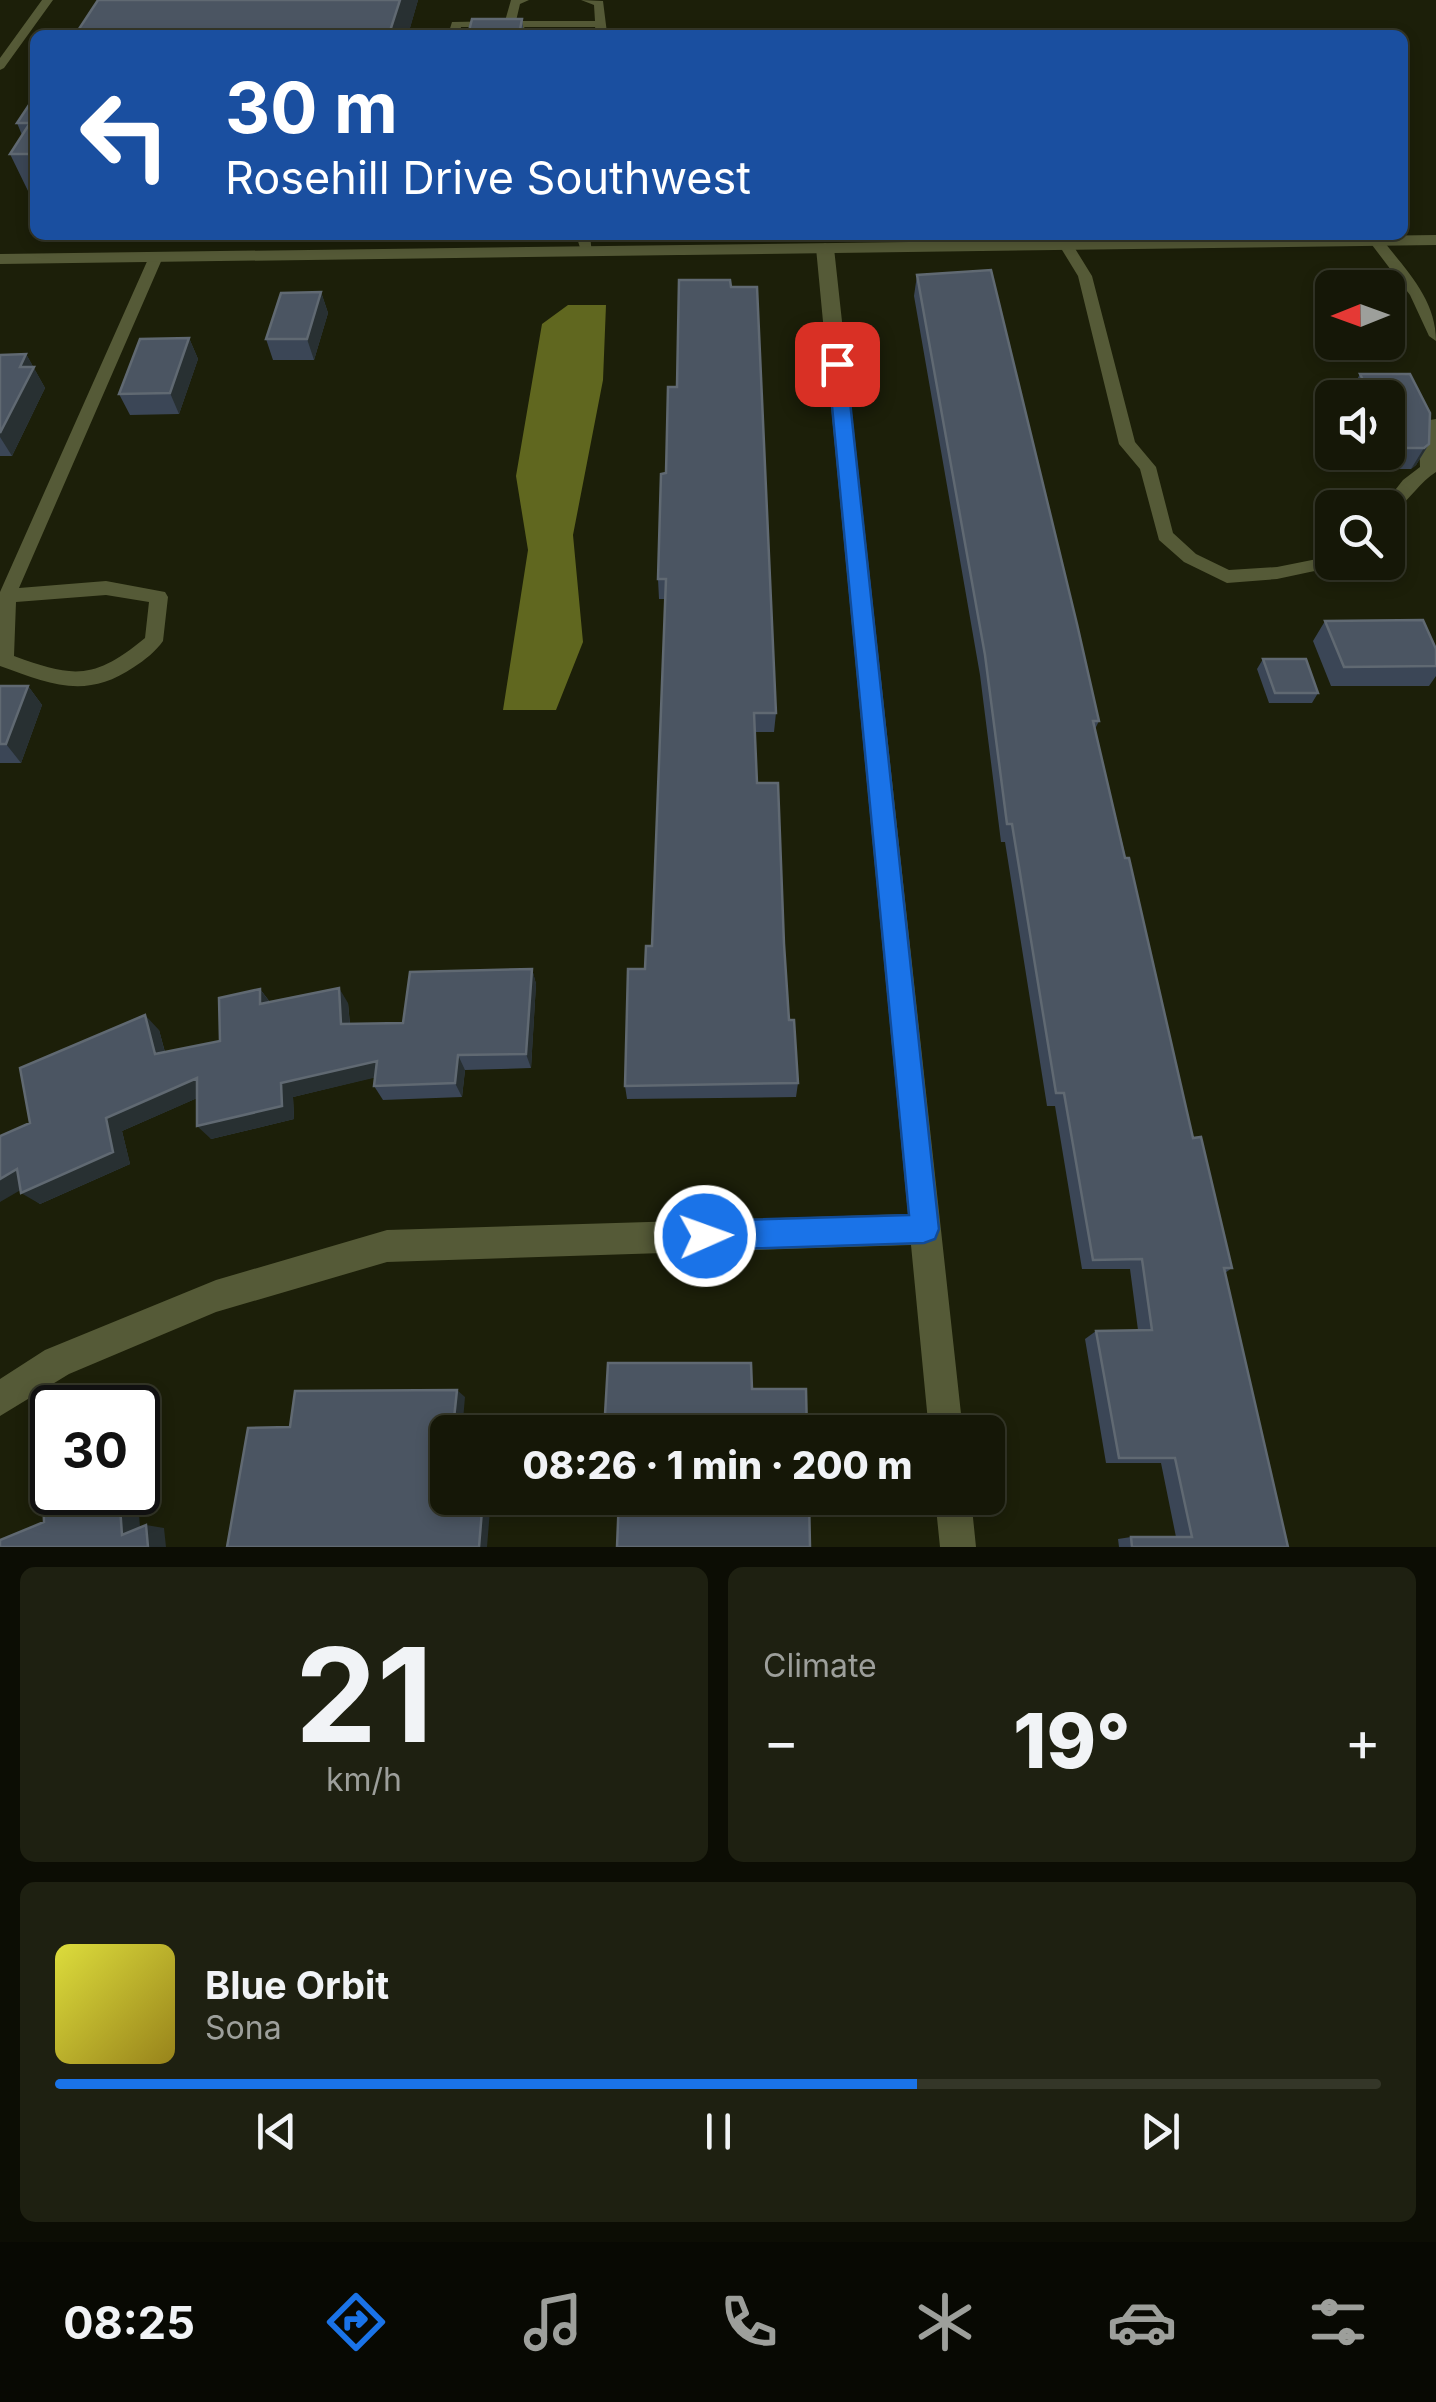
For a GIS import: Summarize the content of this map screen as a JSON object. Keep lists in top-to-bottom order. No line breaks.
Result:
{"north":"left","page":{"turn":["30 m","Rosehill Drive Southwest"],"limit":"30","trip":"08:26 · 1 min · 200 m","tile":[["21","km/h"],"Climate"],"heat":["−","19°","+"],"song":["Blue Orbit","Sona"],"tabs":"08:25"}}
